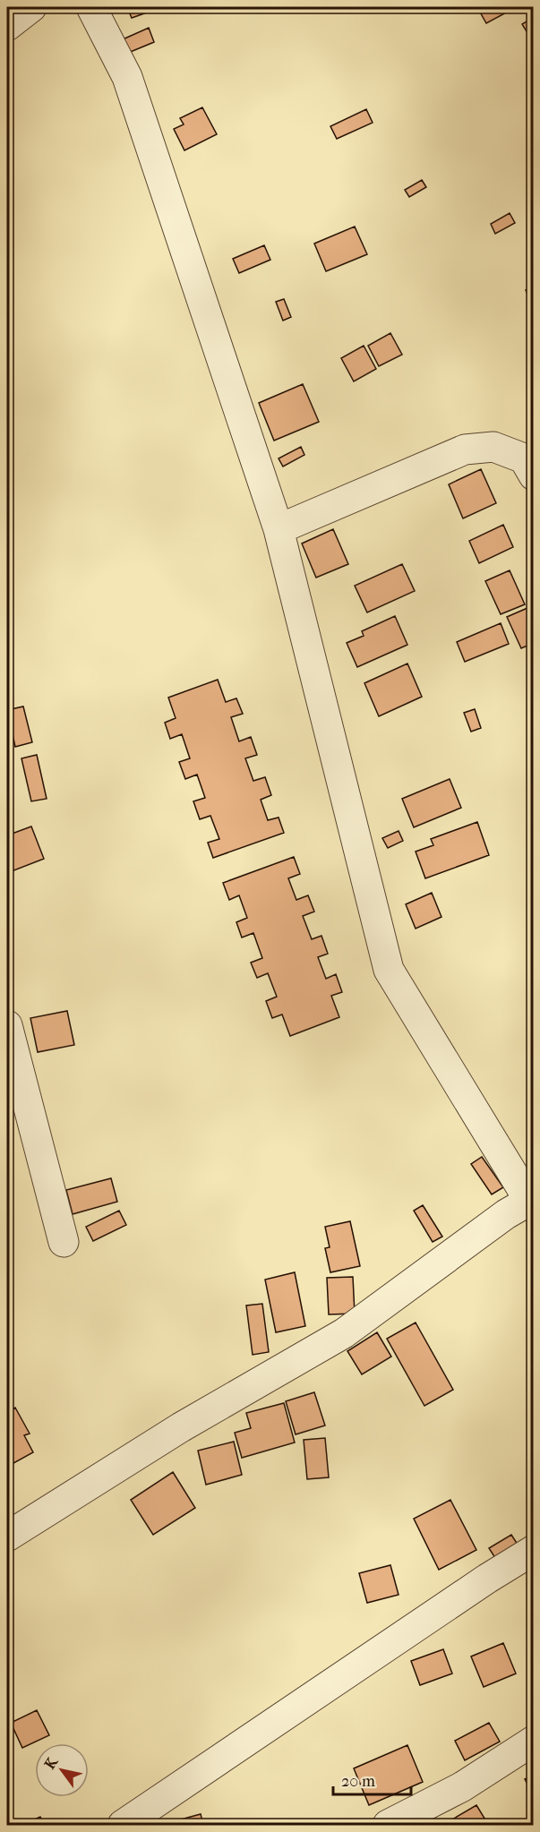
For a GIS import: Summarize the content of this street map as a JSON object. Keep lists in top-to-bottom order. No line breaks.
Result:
{"scale_bar":"20 m","north":"top left"}
